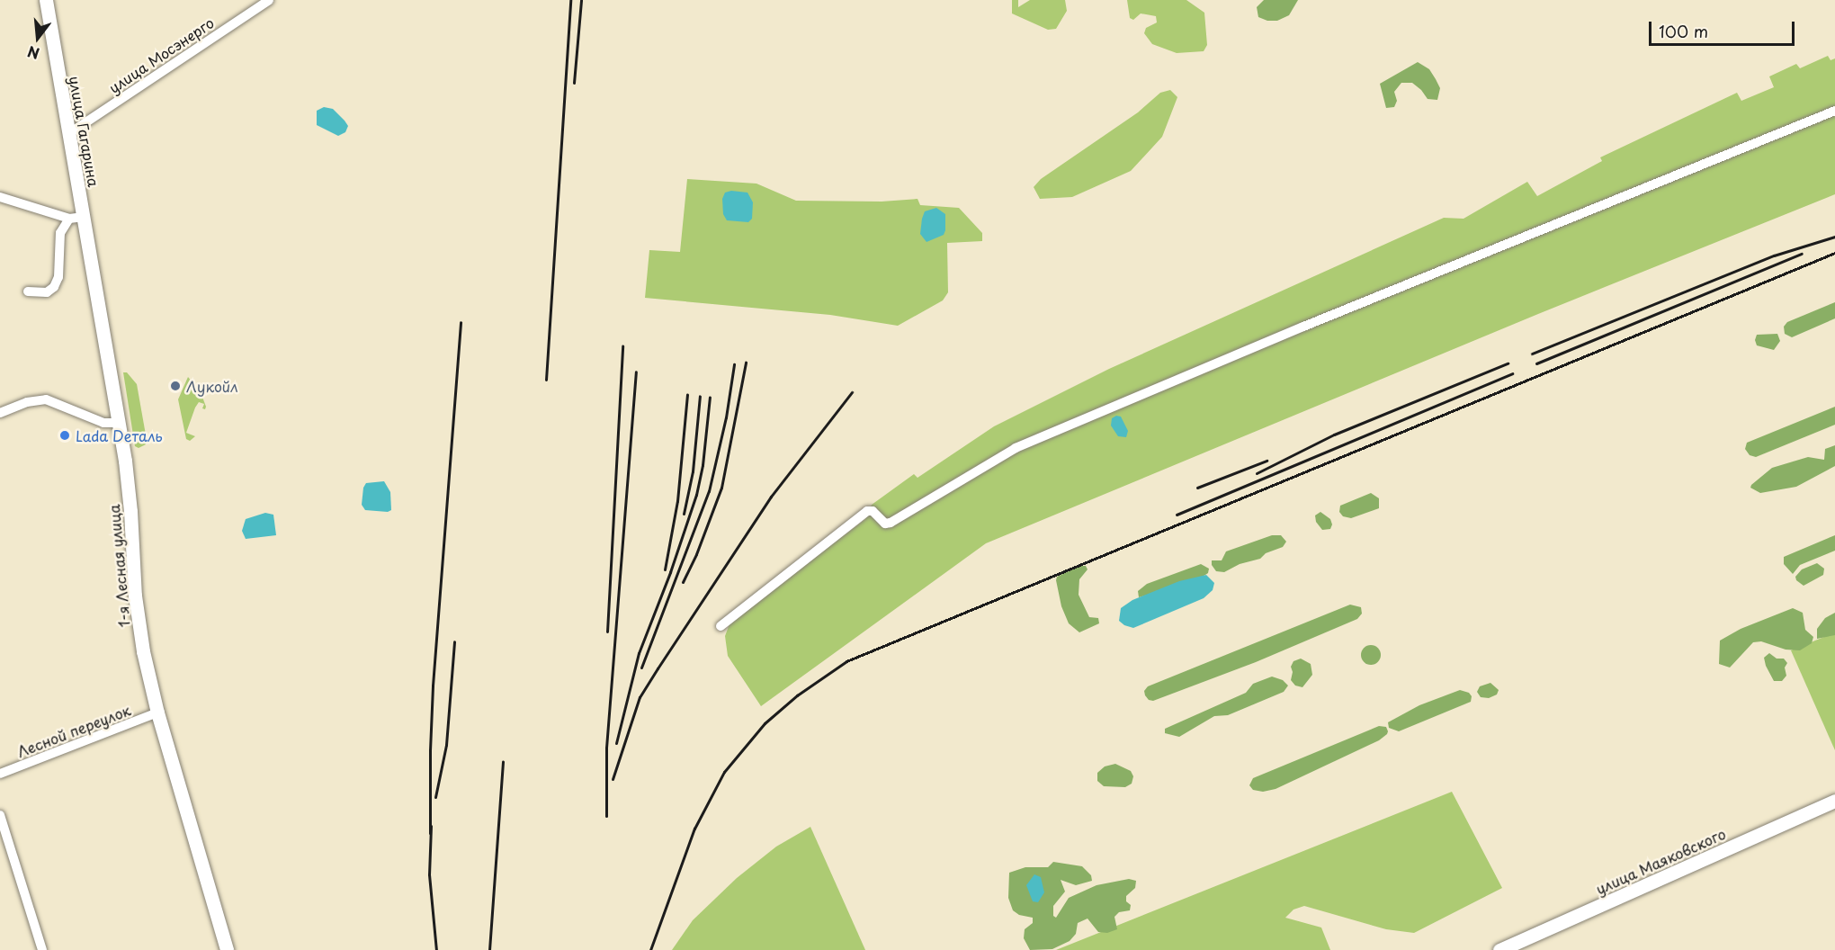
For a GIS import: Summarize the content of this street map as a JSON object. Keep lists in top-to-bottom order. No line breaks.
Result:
{"streets":{"main road":["улица Гагарина","1-я Лесная улица","улица Маяковского"],"street":["улица Мосэнерго","Лесной переулок"]},"crossings":[["улица Мосэнерго","улица Гагарина"],["улица Гагарина","1-я Лесная улица"],["1-я Лесная улица","Лесной переулок"]],"places":["Лукойл","Lada Dеталь"],"scale_bar":"100 m","north":"bottom"}
